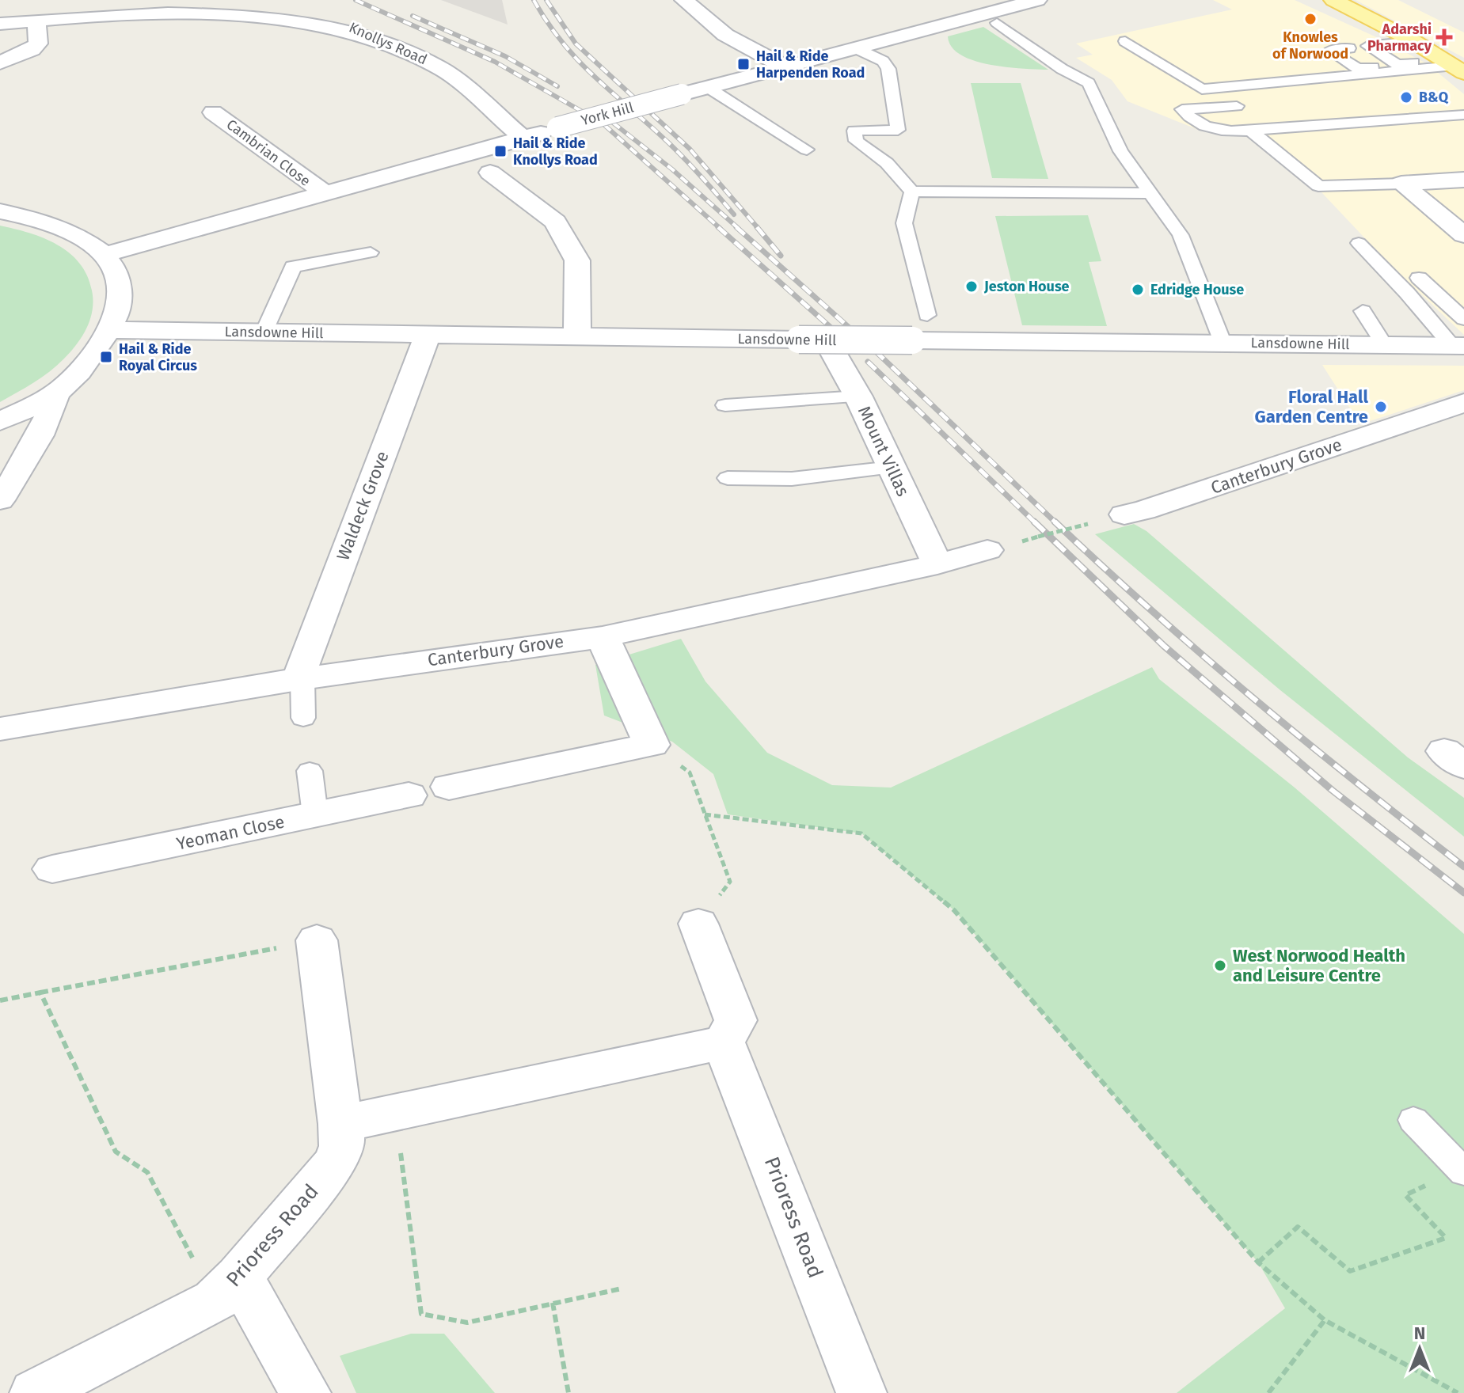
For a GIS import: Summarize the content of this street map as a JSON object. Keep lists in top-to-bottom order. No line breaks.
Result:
{"streets":{"street":["Knollys Road","York Hill","Cambrian Close","Lansdowne Hill","Mount Villas","Canterbury Grove","Waldeck Grove","Yeoman Close","Prioress Road"]},"crossings":[["Knollys Road","York Hill"],["York Hill","Cambrian Close"],["Lansdowne Hill","Mount Villas"],["Lansdowne Hill","Waldeck Grove"],["Mount Villas","Canterbury Grove"],["Canterbury Grove","Waldeck Grove"]],"places":{"other":["Knowles of Norwood","B&Q","Jeston House","Edridge House","Floral Hall Garden Centre","West Norwood Health and Leisure Centre"],"health":["Adarshi Pharmacy"],"transit":["Hail & Ride Harpenden Road","Hail & Ride Knollys Road","Hail & Ride Royal Circus"]},"north":"top"}
